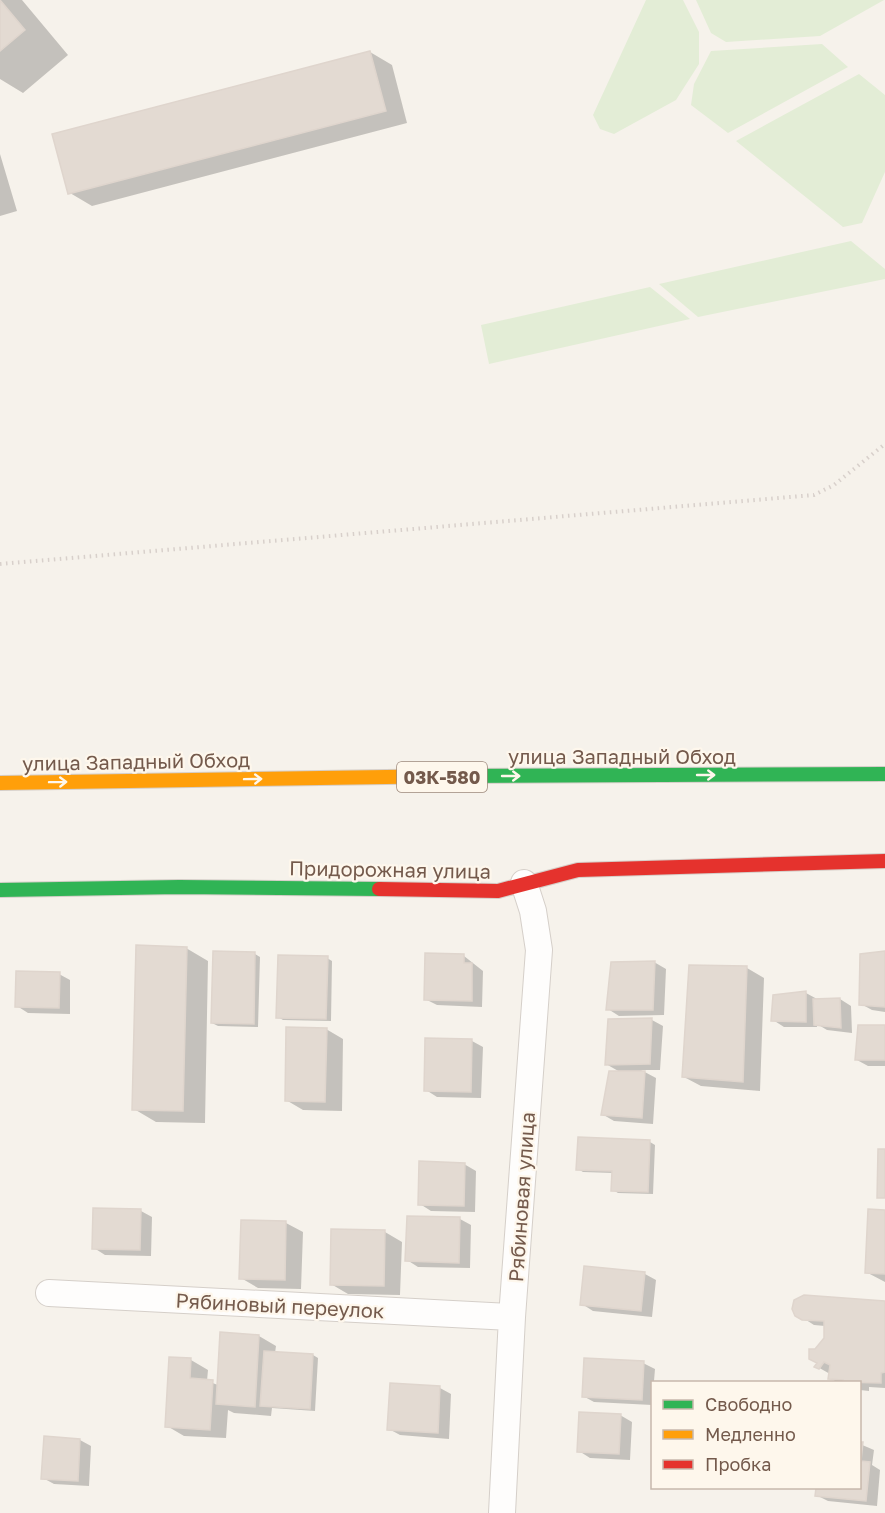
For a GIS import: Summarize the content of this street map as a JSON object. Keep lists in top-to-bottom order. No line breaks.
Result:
{"streets":{"main road":["улица Западный Обход","03К-580","Придорожная улица"],"street":["Рябиновая улица","Рябиновый переулок"]},"crossings":[["Придорожная улица","Рябиновая улица"],["Рябиновая улица","Рябиновый переулок"]],"one_way":["улица Западный Обход"],"legend":["Свободно","Медленно","Пробка"]}
